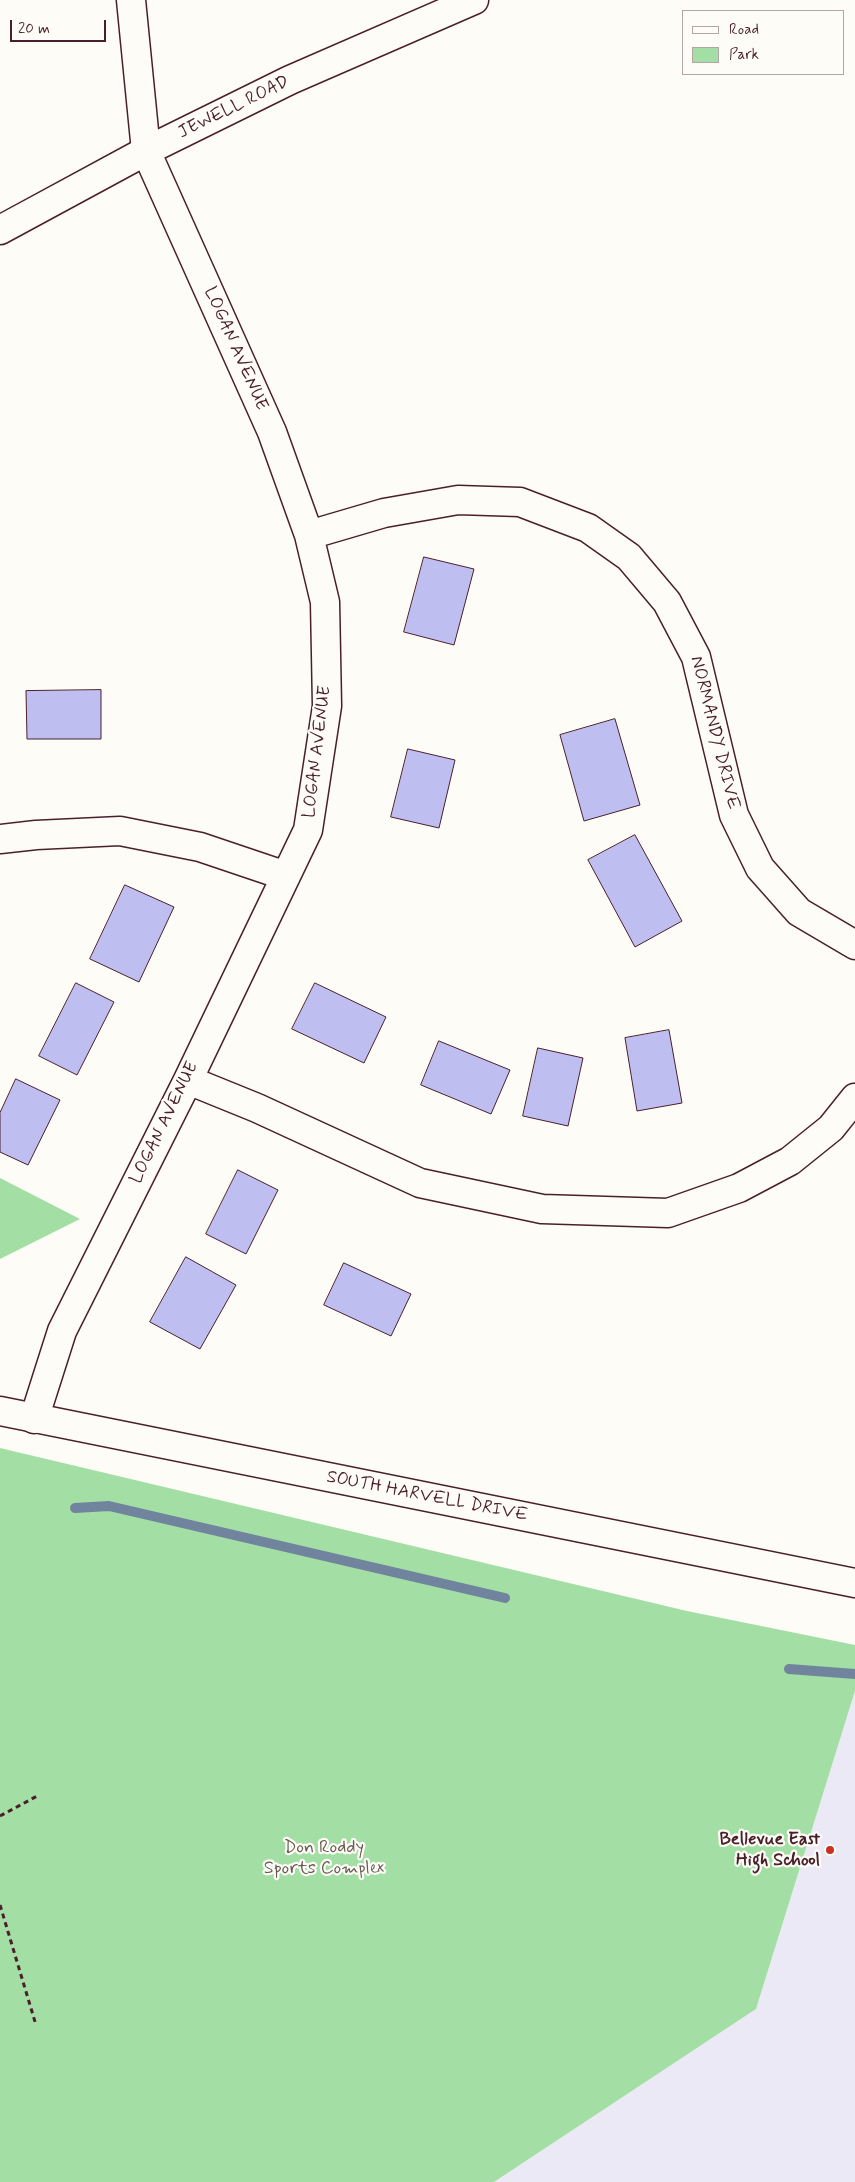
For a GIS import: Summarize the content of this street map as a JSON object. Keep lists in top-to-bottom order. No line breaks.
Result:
{"streets":{"street":["JEWELL ROAD","LOGAN AVENUE","NORMANDY DRIVE","SOUTH HARVELL DRIVE"]},"crossings":[["JEWELL ROAD","LOGAN AVENUE"],["LOGAN AVENUE","NORMANDY DRIVE"],["LOGAN AVENUE","SOUTH HARVELL DRIVE"]],"parks":["Don Roddy Sports Complex"],"places":["Bellevue East High School"],"legend":["Road","Park"],"scale_bar":"20 m"}
